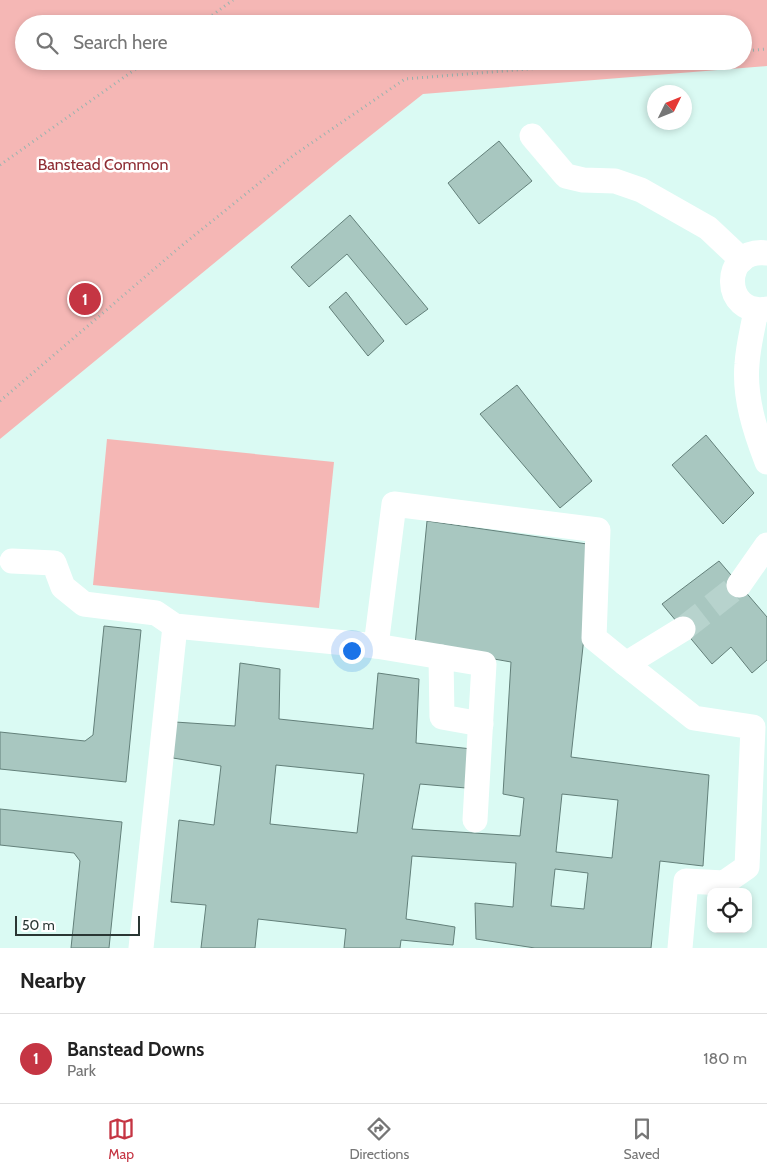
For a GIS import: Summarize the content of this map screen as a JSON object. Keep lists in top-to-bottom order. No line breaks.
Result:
{"parks":["Banstead Common"],"scale_bar":"50 m","north":"top right","page":{"search":"Search here","pins":"1","scale":"50 m","heading":"Nearby","list":[{"mark":"1","name":"Banstead Downs","note":"Park","value":"180 m"}],"nav":["Map","Directions","Saved"]}}
